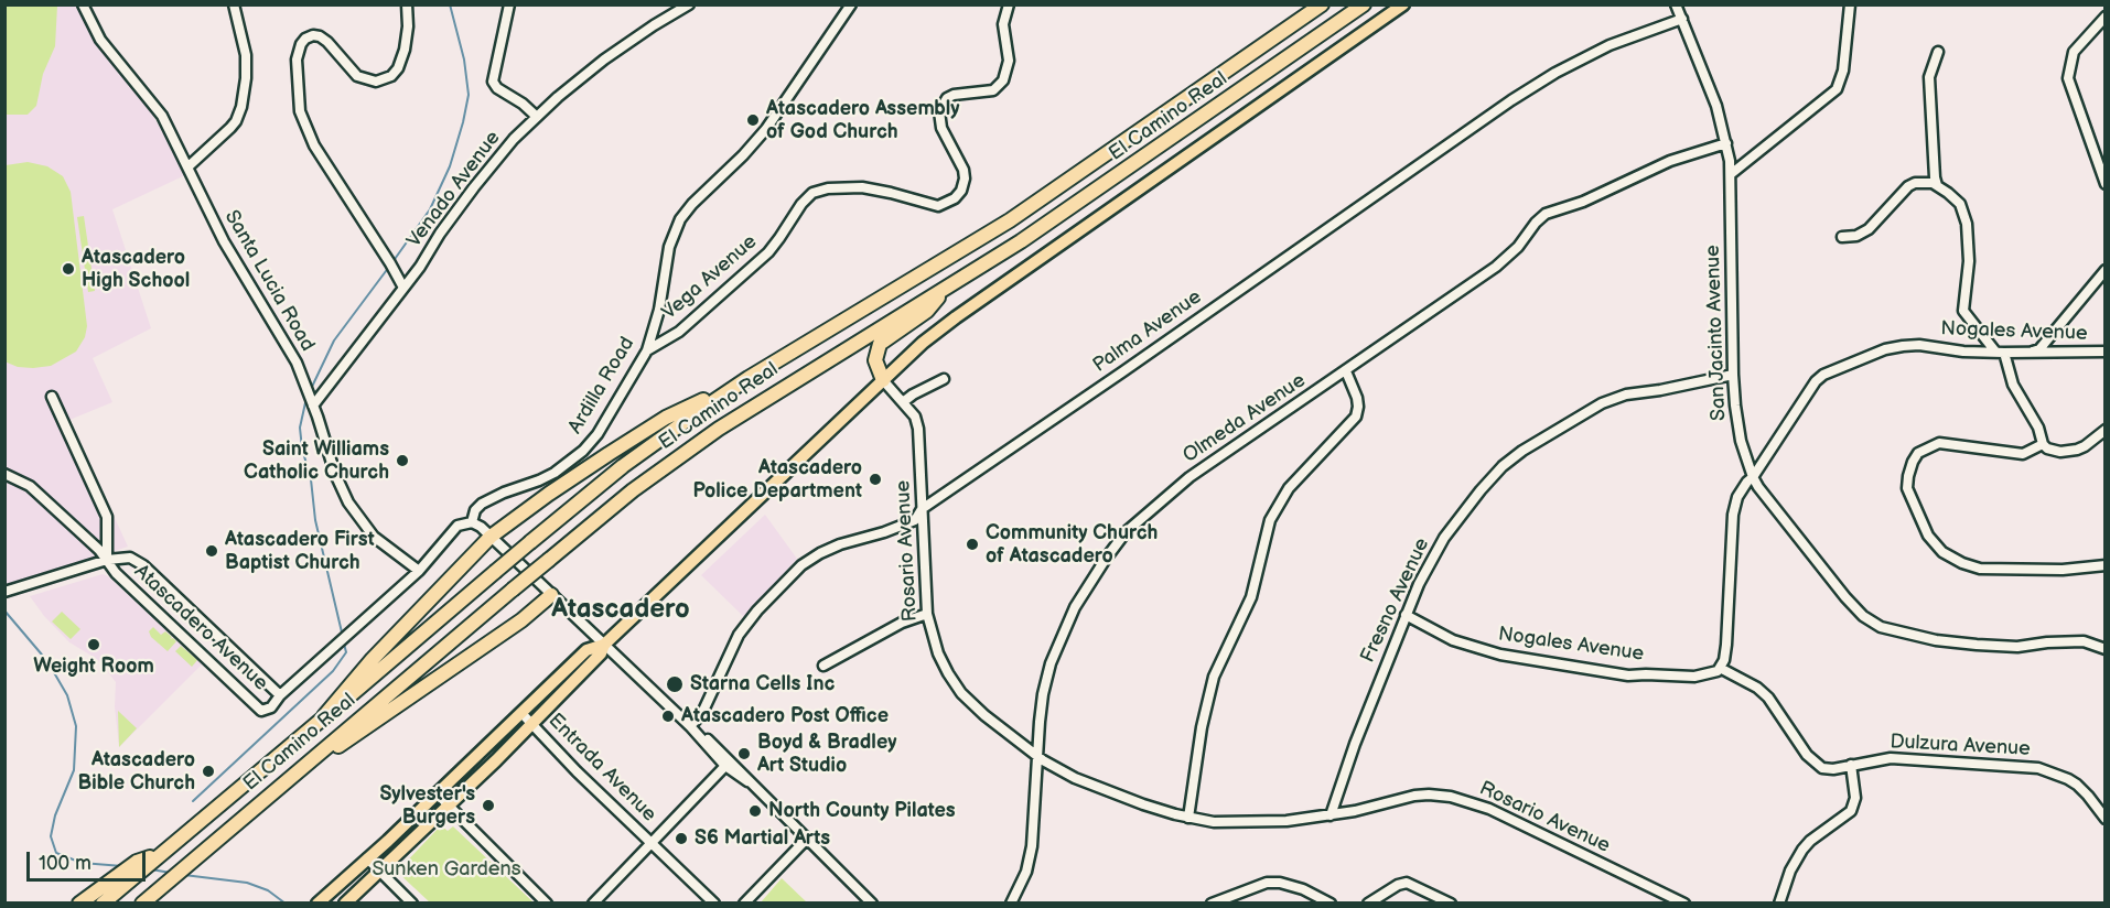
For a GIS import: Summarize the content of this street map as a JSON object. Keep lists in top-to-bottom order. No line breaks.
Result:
{"streets":{"highway":["El Camino Real"],"street":["Venado Avenue","Vega Avenue","Santa Lucia Road","Palma Avenue","Nogales Avenue","San Jacinto Avenue","Ardilla Road","Olmeda Avenue","Rosario Avenue","Fresno Avenue","Atascadero Avenue","Dulzura Avenue","Entrada Avenue"]},"crossings":[["Venado Avenue","Santa Lucia Road"],["Vega Avenue","Ardilla Road"],["Santa Lucia Road","Ardilla Road"],["Palma Avenue","San Jacinto Avenue"],["Palma Avenue","Rosario Avenue"],["Nogales Avenue","San Jacinto Avenue"],["Nogales Avenue","Fresno Avenue"],["Nogales Avenue","Dulzura Avenue"],["San Jacinto Avenue","Olmeda Avenue"],["San Jacinto Avenue","Fresno Avenue"],["Ardilla Road","Atascadero Avenue"],["Olmeda Avenue","Rosario Avenue"],["Rosario Avenue","Fresno Avenue"]],"districts":["Atascadero"],"parks":["Sunken Gardens"],"places":["Atascadero Assembly of God Church","Atascadero High School","Saint Williams Catholic Church","Atascadero Police Department","Community Church of Atascadero","Atascadero First Baptist Church","Weight Room","Starna Cells Inc","Atascadero Post Office","Boyd & Bradley Art Studio","Atascadero Bible Church","Sylvester's Burgers","North County Pilates","S6 Martial Arts"],"scale_bar":"100 m"}
